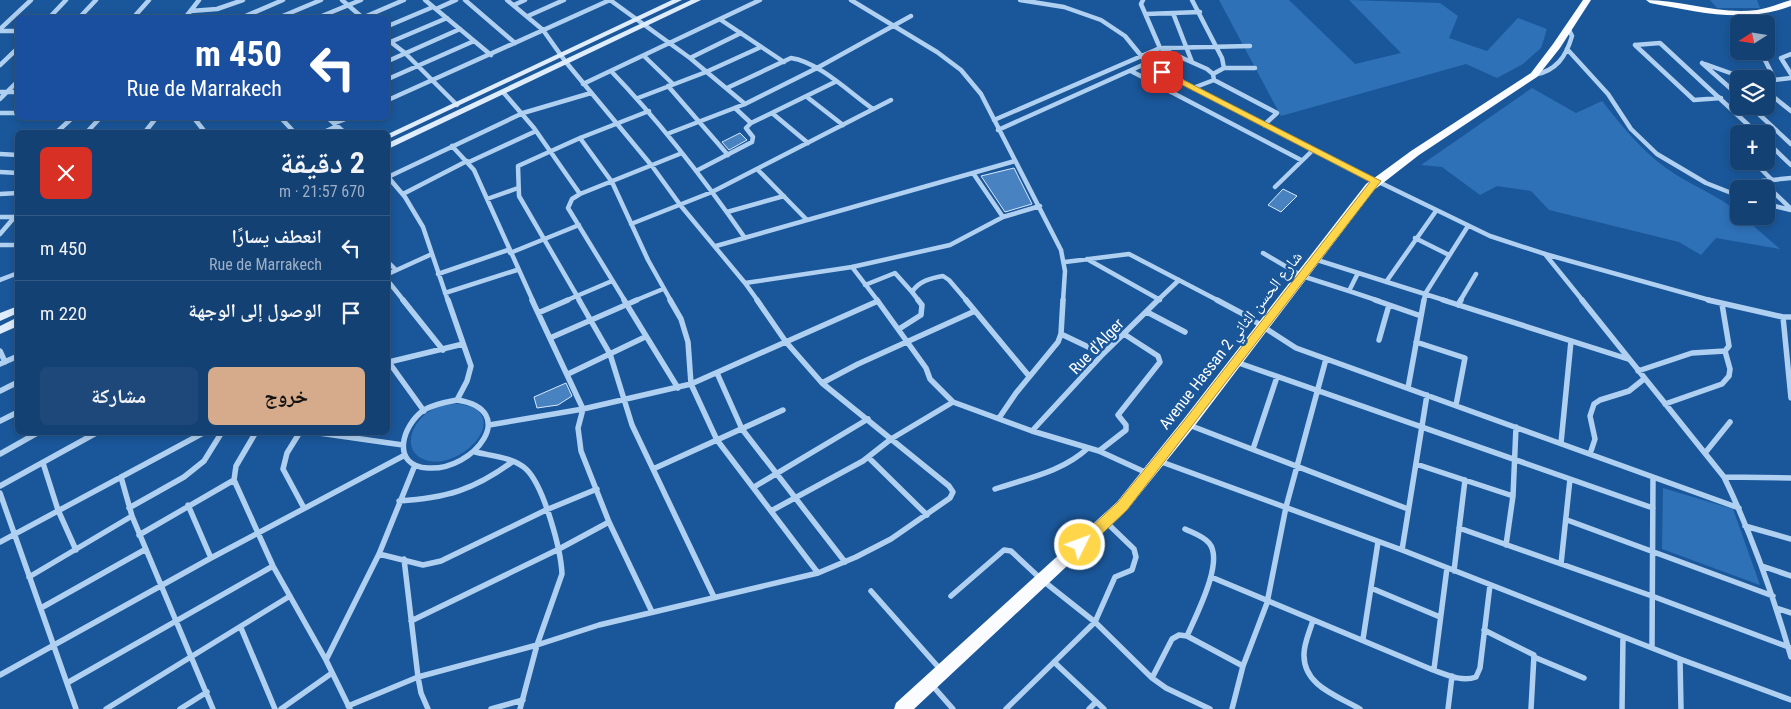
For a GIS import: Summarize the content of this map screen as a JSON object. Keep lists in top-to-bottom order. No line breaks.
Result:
{"streets":{"main road":["Avenue Hassan 2 شارع الحسن الثاني"],"street":["Rue d'Alger"]},"north":"left","page":{"map_buttons":["+","−"],"turn":["450 m","Rue de Marrakech"],"heading":["2 دقيقة","670 m · 21:57"],"list":[{"name":"انعطف يسارًا","note":"Rue de Marrakech","value":"450 m"},{"name":"الوصول إلى الوجهة","value":"220 m"}],"buttons":["خروج","مشاركة"]}}
